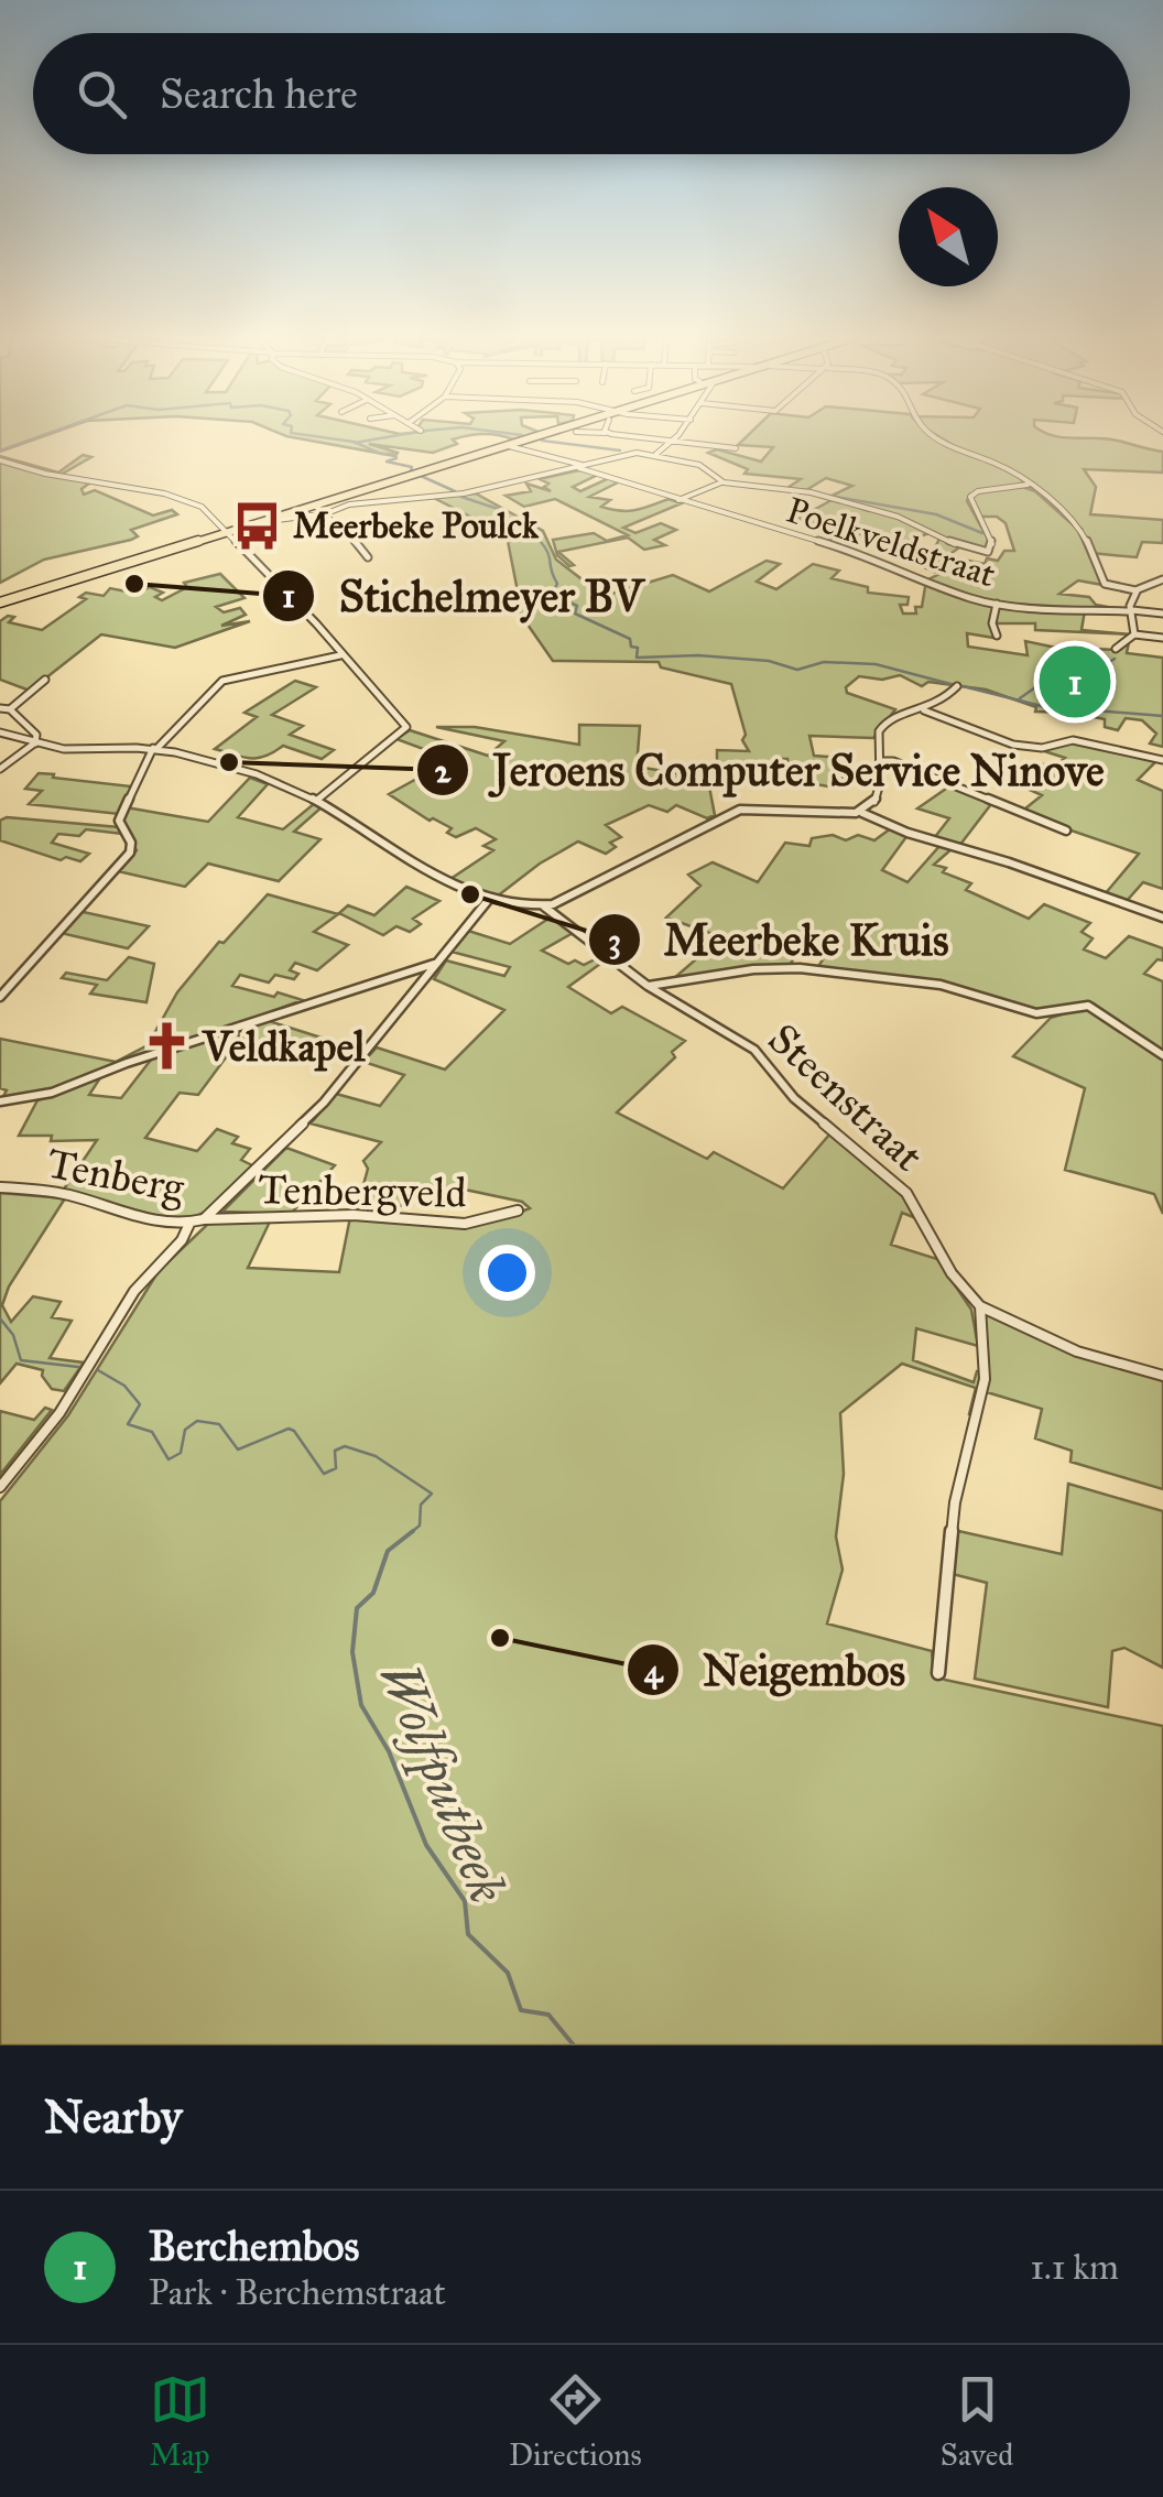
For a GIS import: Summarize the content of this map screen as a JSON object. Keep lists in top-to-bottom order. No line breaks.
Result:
{"streets":{"street":["Poelkveldstraat","Steenstraat","Tenberg","Tenbergveld"]},"crossings":[["Tenberg","Tenbergveld"]],"water":["Wolfputbeek"],"places":{"bus stop":["Meerbeke Poulck"],"other":["Stichelmeyer BV","Jeroens Computer Service Ninove","Meerbeke Kruis","Neigembos"],"church":["Veldkapel"]},"north":"top left","page":{"search":"Search here","pins":"1","heading":"Nearby","list":[{"mark":"1","name":"Berchembos","note":"Park · Berchemstraat","value":"1.1 km"}],"nav":["Map","Directions","Saved"]}}
